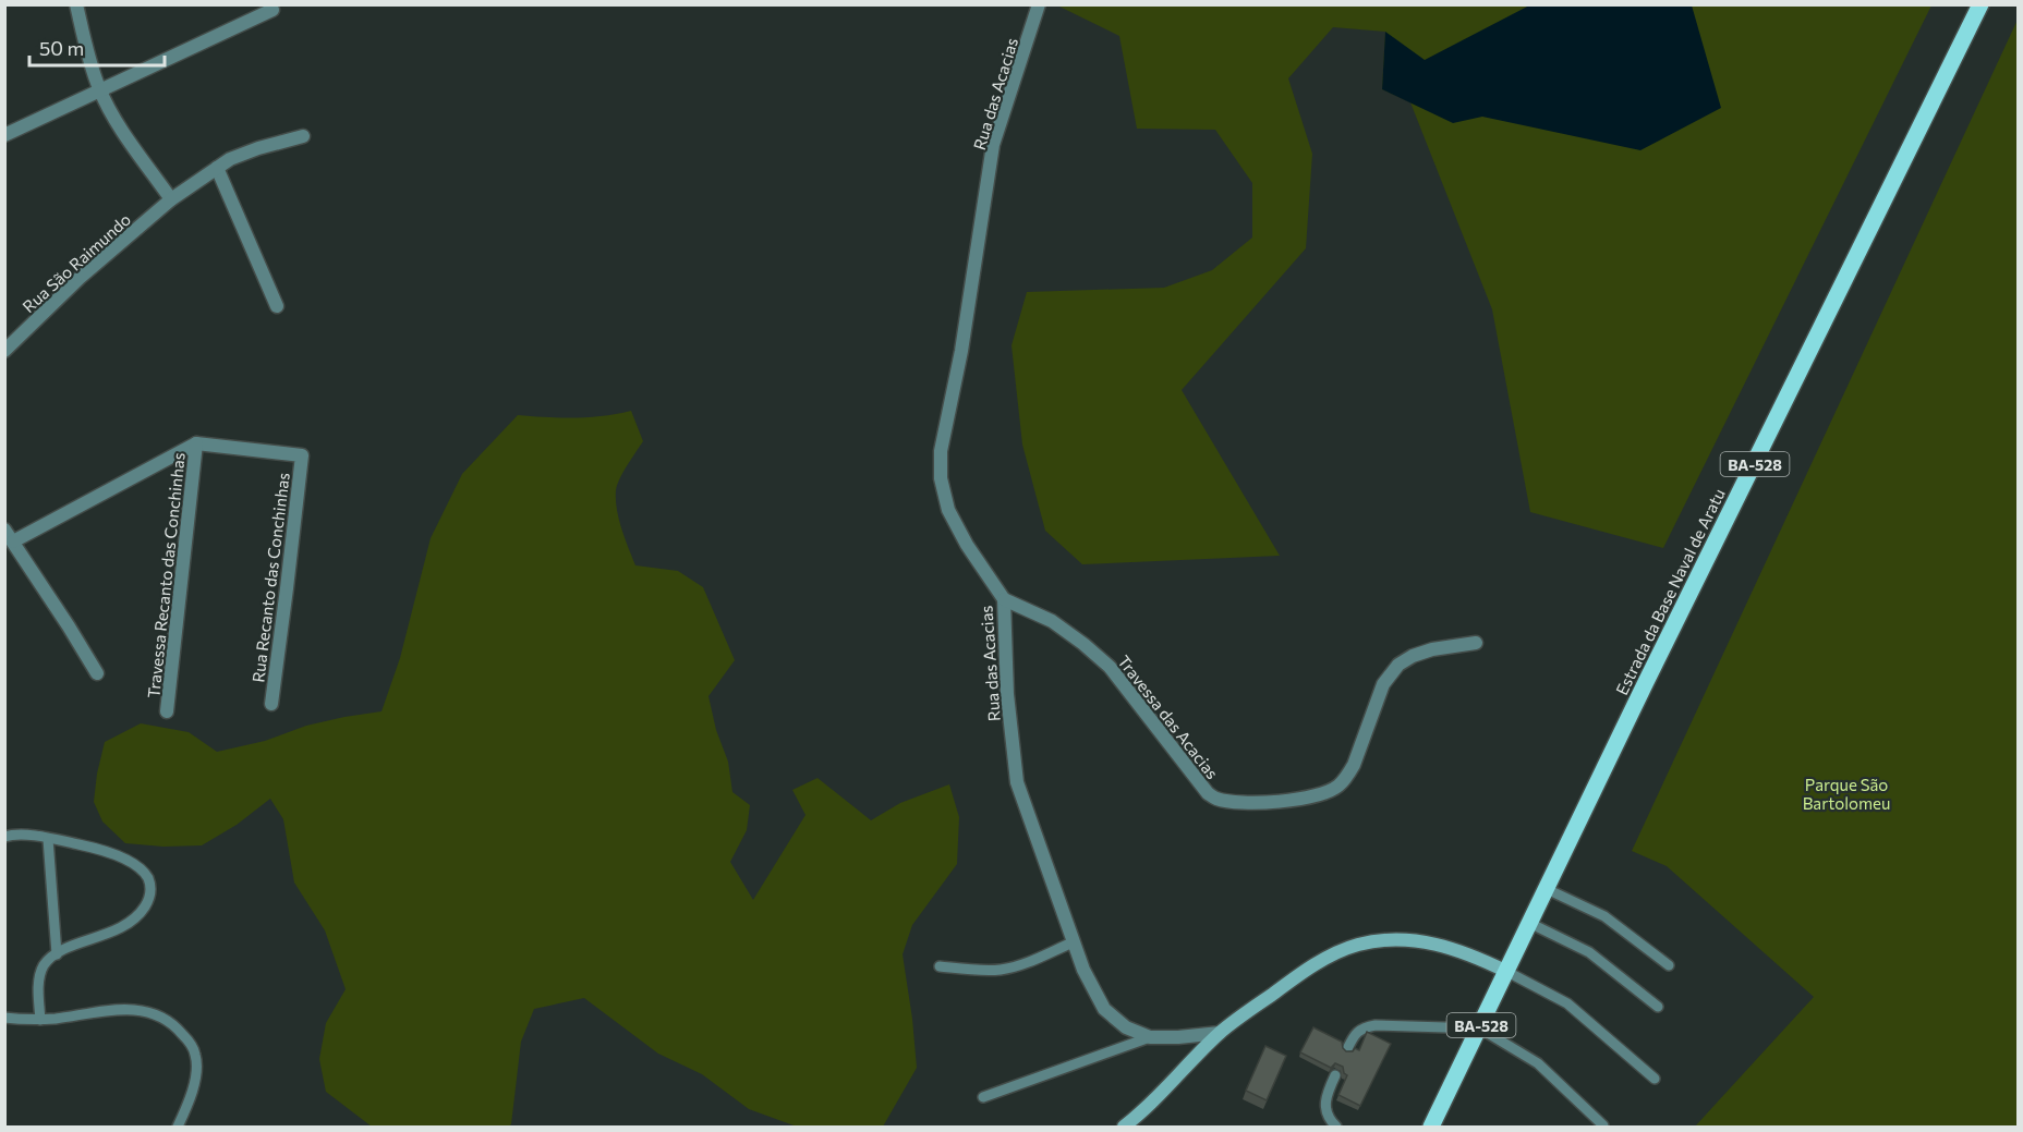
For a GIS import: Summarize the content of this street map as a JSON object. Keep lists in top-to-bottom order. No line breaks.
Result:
{"streets":{"main road":["BA-528","Estrada da Base Naval de Aratu"],"street":["Rua das Acacias","Rua São Raimundo","Travessa Recanto das Conchinhas","Rua Recanto das Conchinhas","Travessa das Acacias"]},"crossings":[["Rua das Acacias","Travessa das Acacias"],["Travessa Recanto das Conchinhas","Rua Recanto das Conchinhas"]],"parks":["Parque São Bartolomeu"],"scale_bar":"50 m"}
